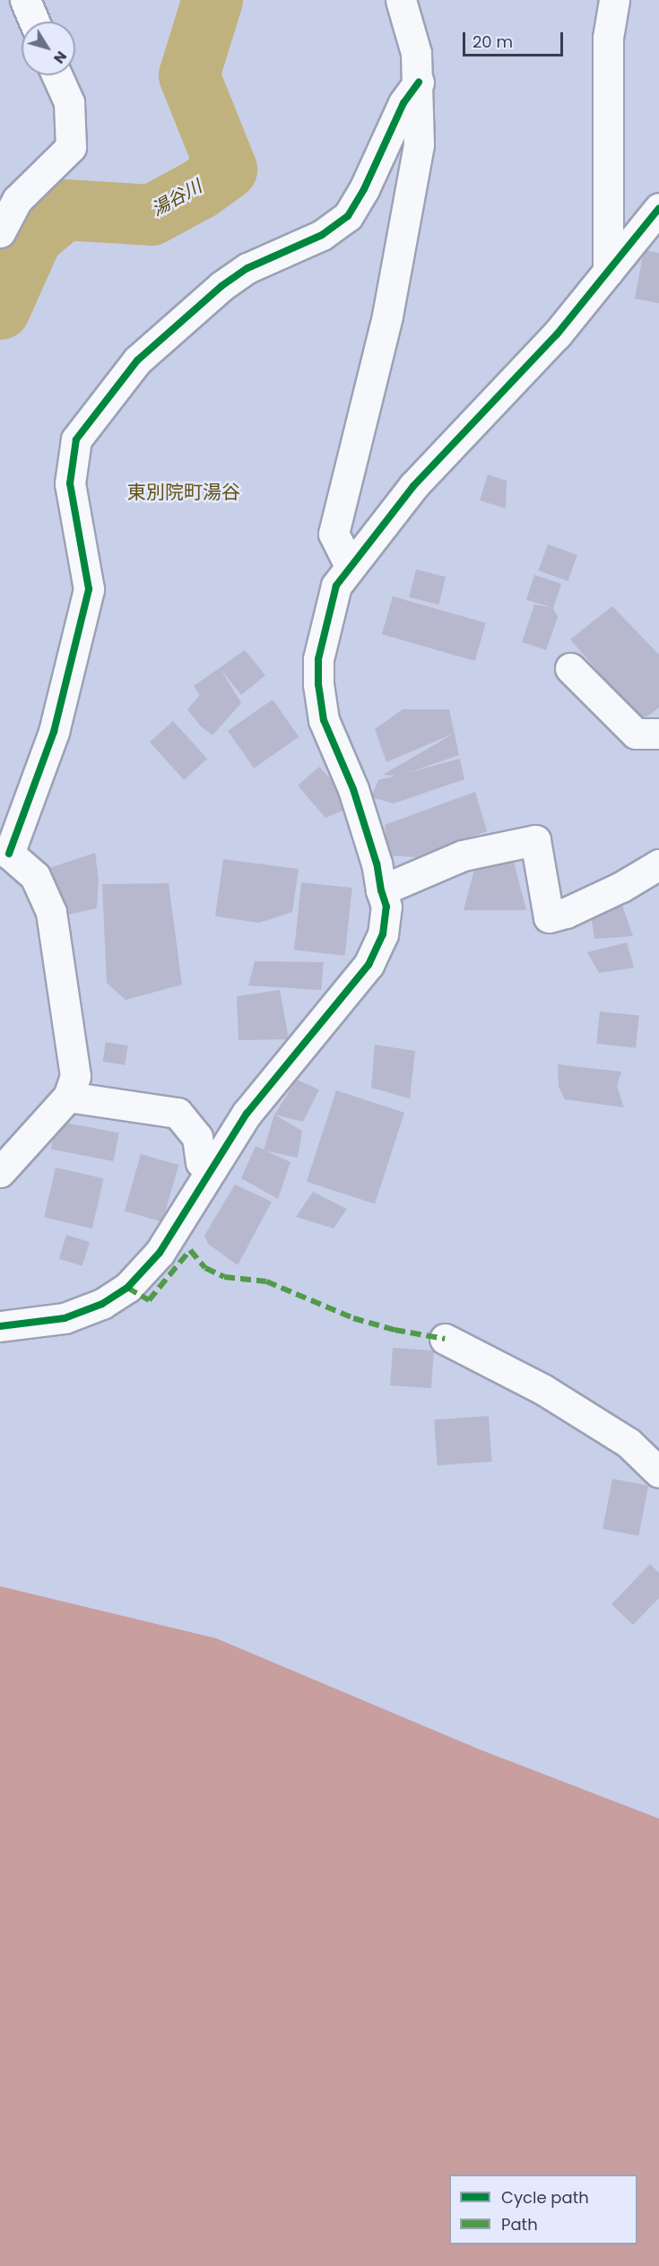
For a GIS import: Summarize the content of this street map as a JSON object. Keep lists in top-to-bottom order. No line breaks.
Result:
{"districts":["東別院町湯谷"],"water":["湯谷川"],"legend":["Cycle path","Path"],"scale_bar":"20 m","north":"bottom right"}
